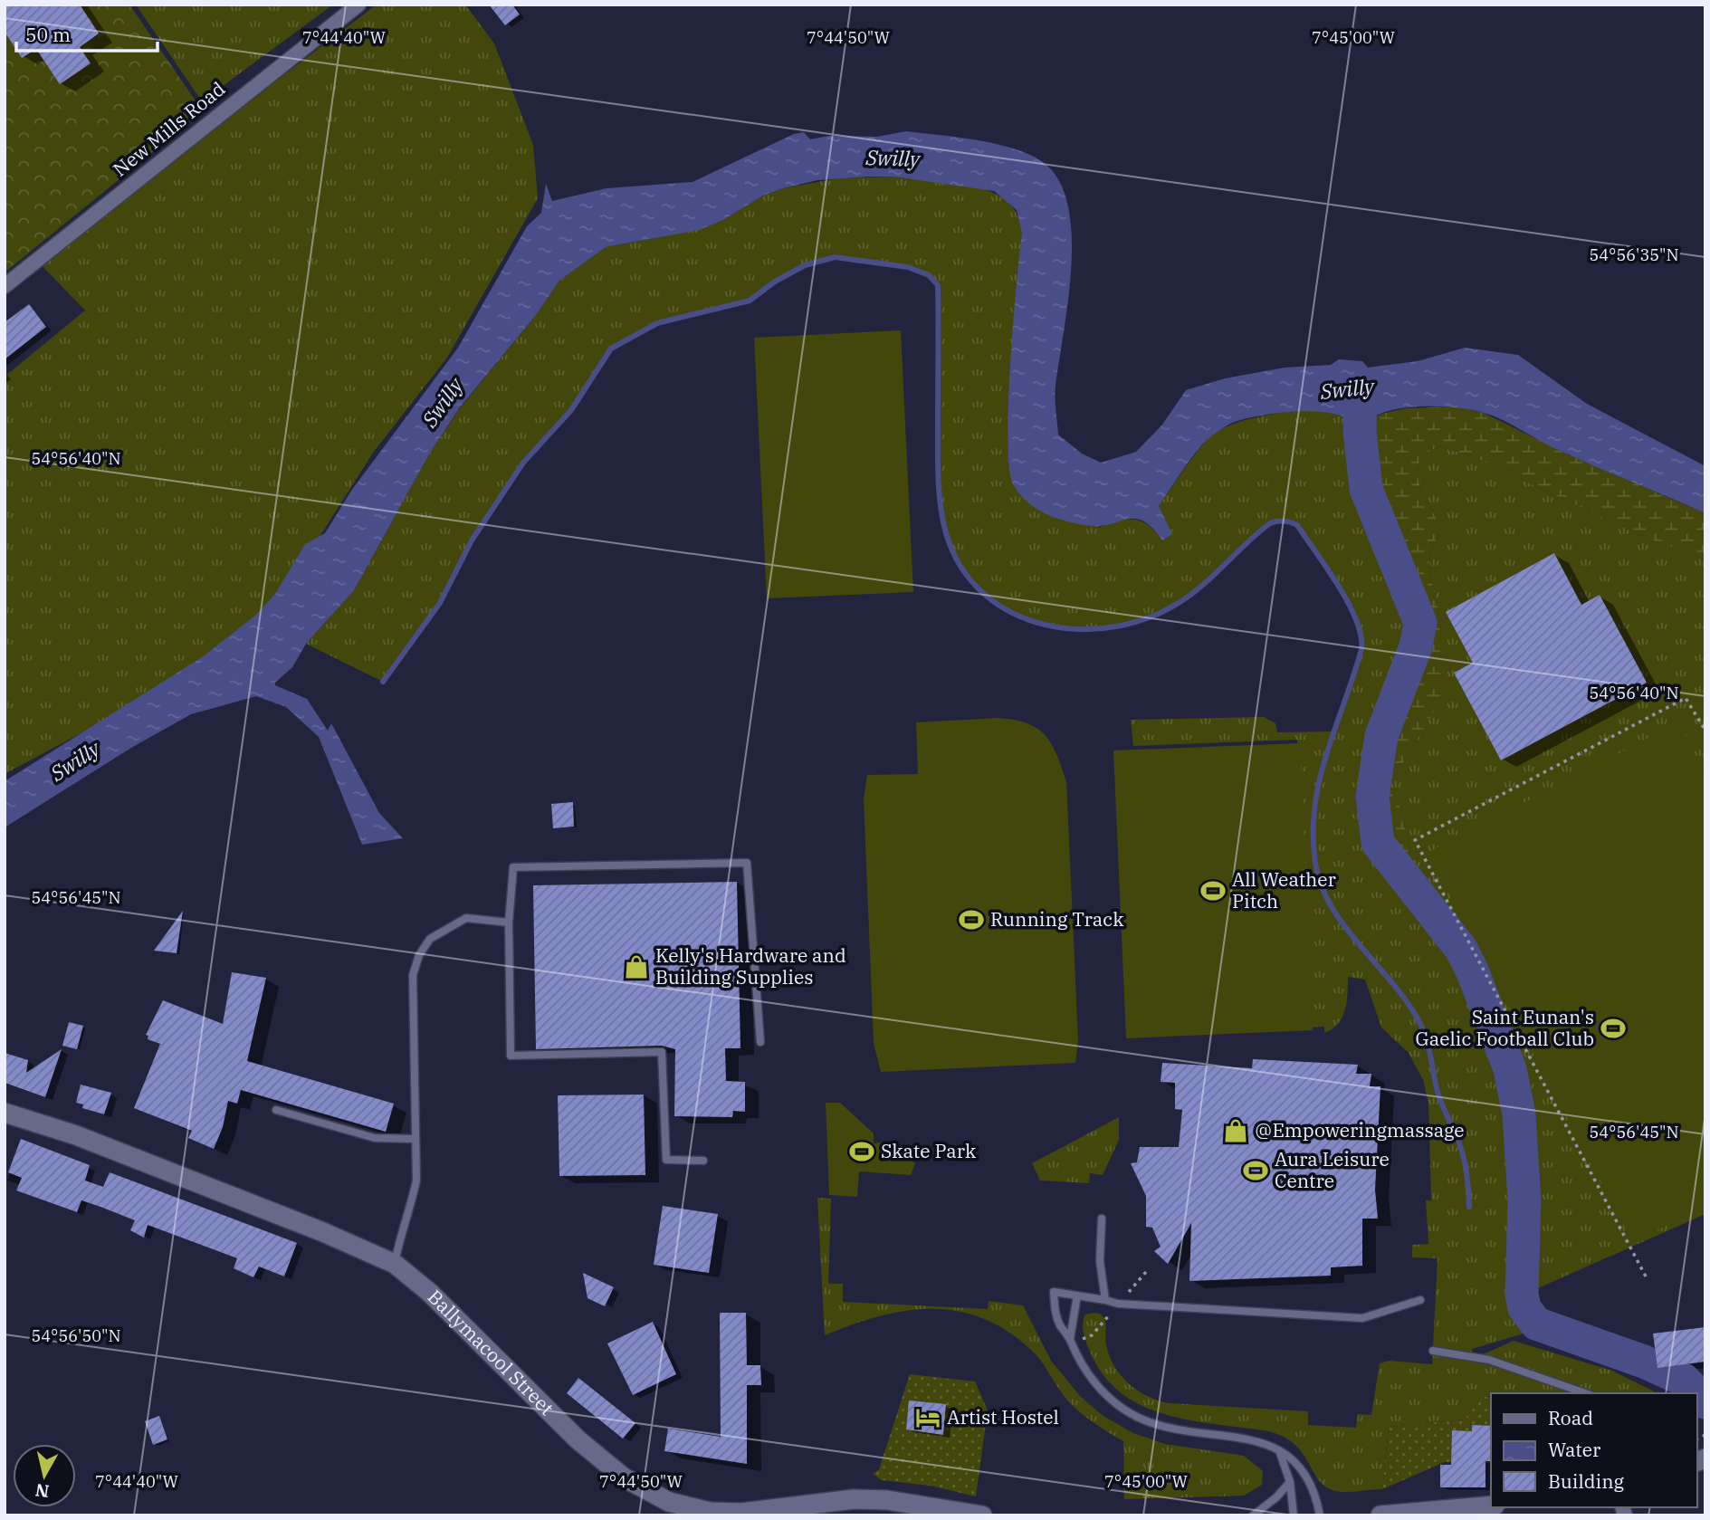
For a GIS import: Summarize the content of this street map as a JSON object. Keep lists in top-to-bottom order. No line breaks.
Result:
{"streets":{"main road":["Ballymacool Street"],"street":["New Mills Road"]},"water":["Swilly"],"places":{"sports":["All Weather Pitch","Running Track","Saint Eunan's Gaelic Football Club","Skate Park","Aura Leisure Centre"],"shop":["Kelly's Hardware and Building Supplies","@Empoweringmassage"],"hotel":["Artist Hostel"]},"legend":["Road","Water","Building"],"scale_bar":"50 m","north":"bottom","coordinates":["7°44'40\"W","7°44'50\"W","7°45'00\"W","54°56'35\"N","54°56'40\"N","54°56'45\"N","54°56'50\"N"]}
